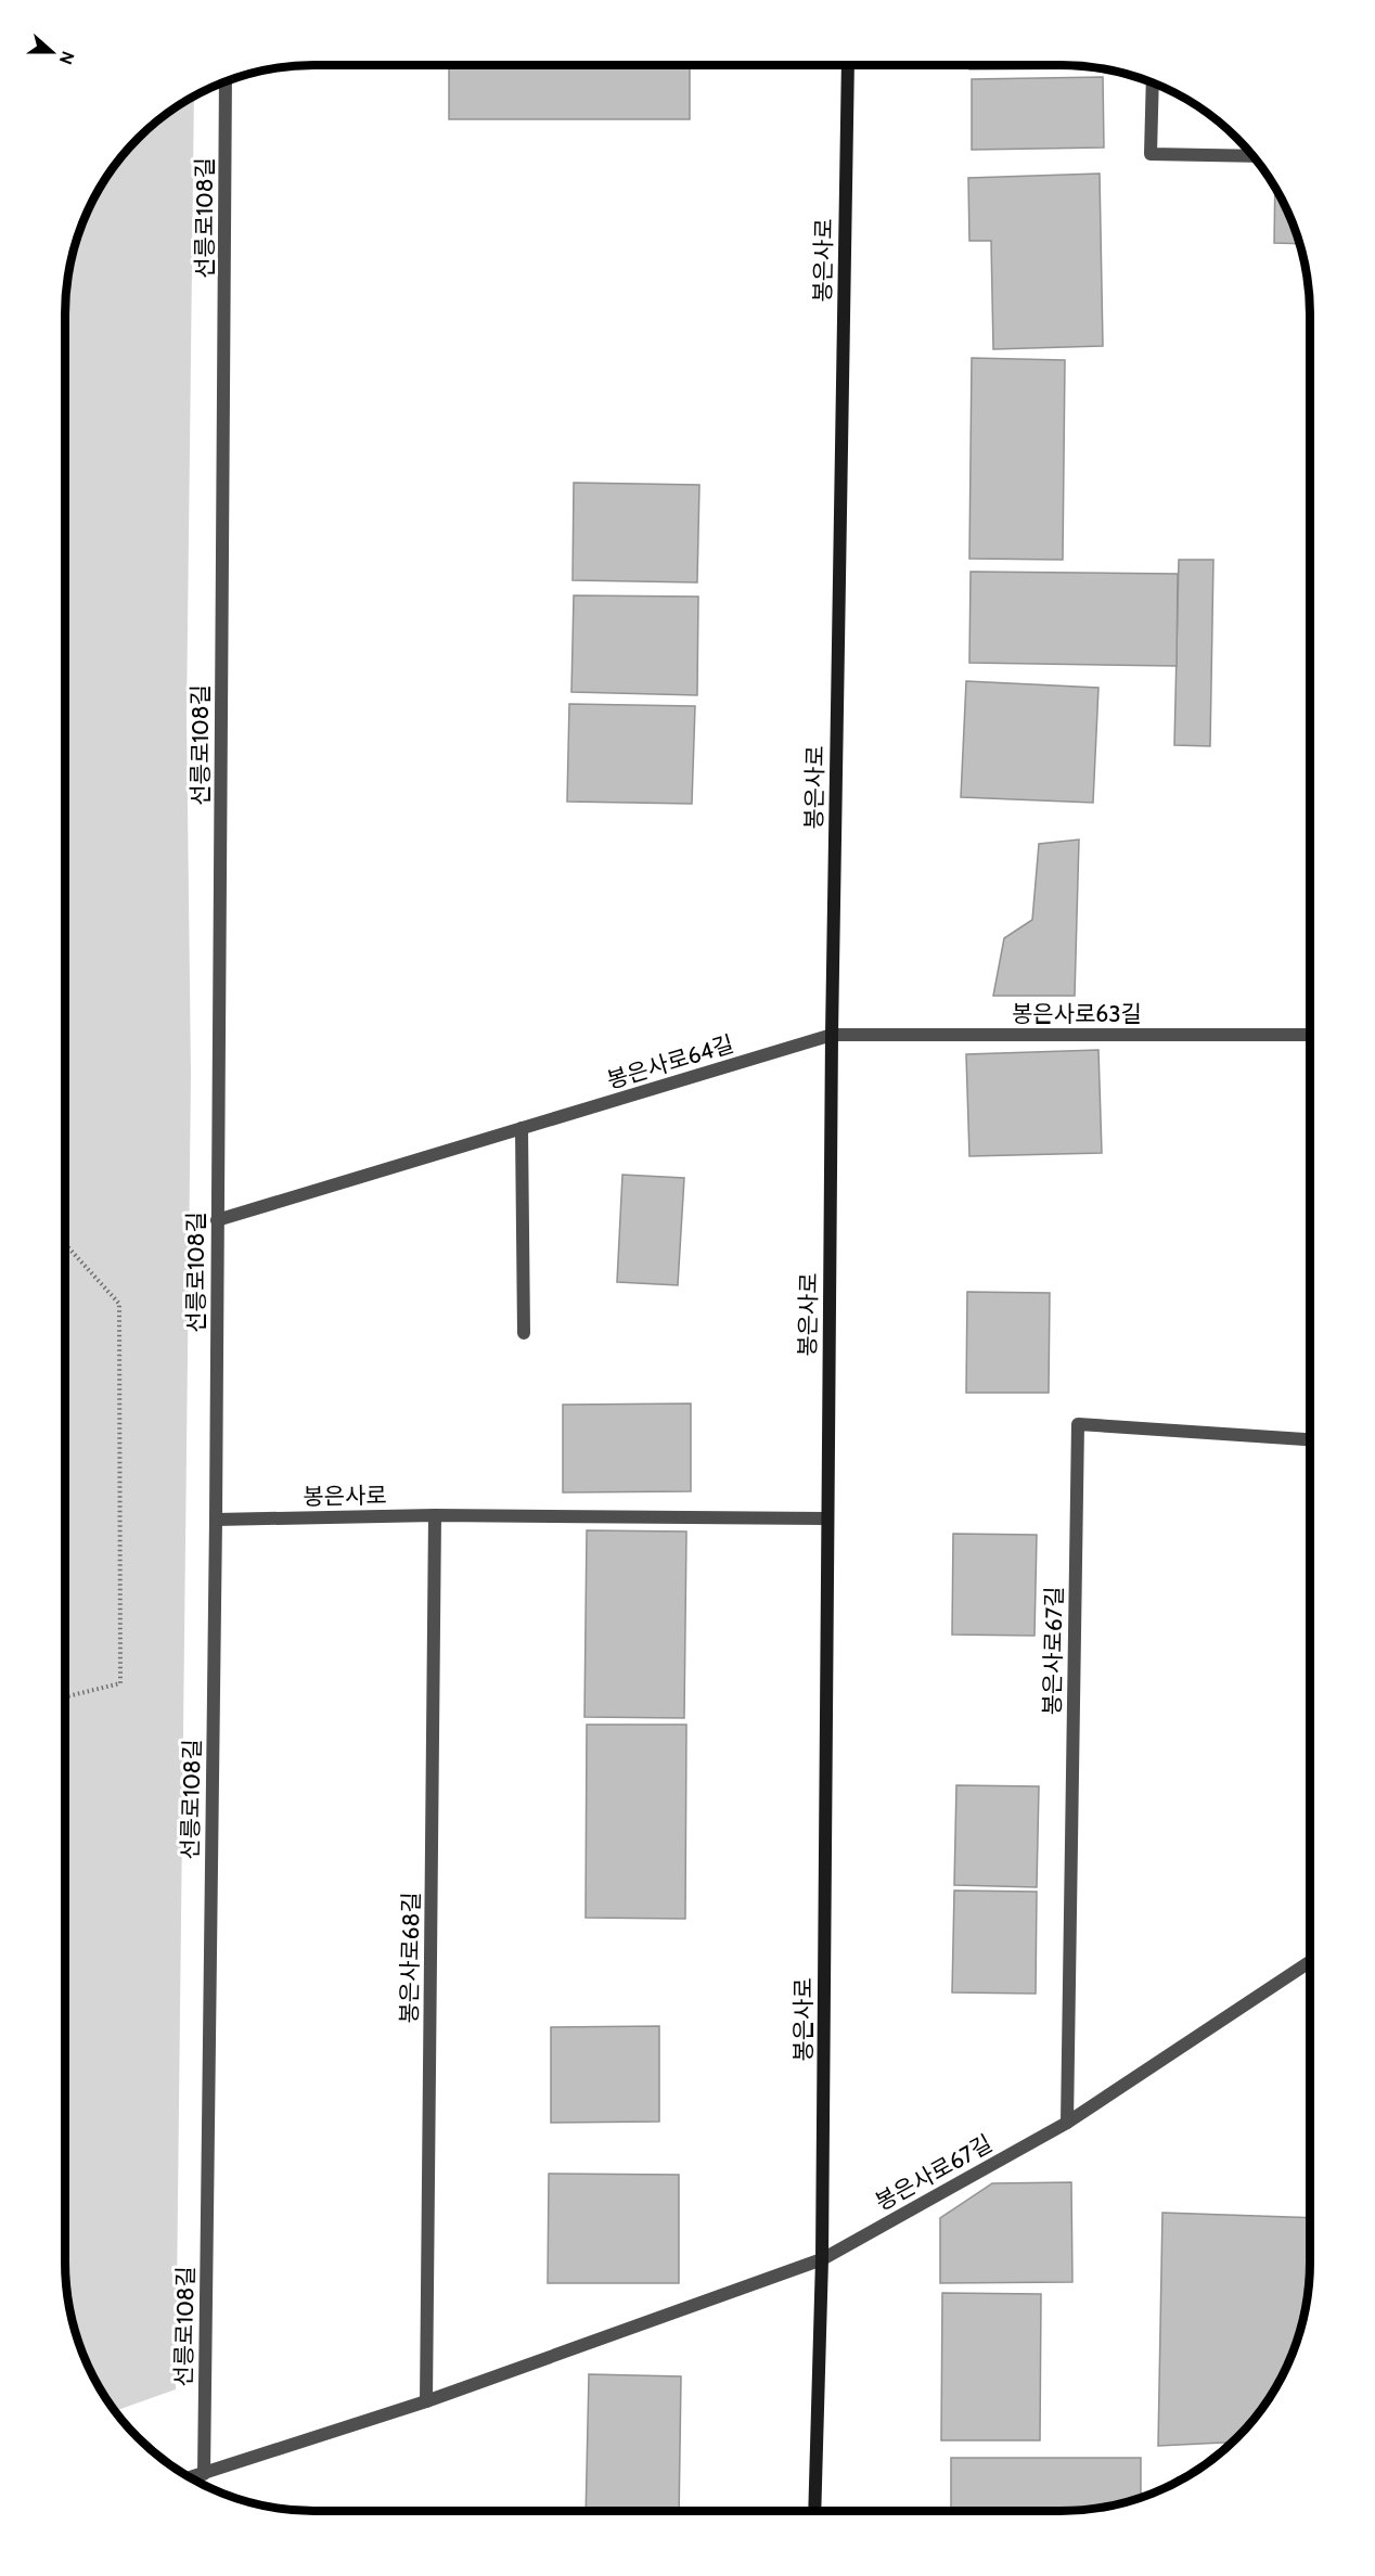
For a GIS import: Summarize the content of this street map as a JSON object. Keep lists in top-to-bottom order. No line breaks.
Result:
{"streets":{"main road":["봉은사로"],"street":["선릉로108길","봉은사로63길","봉은사로64길","봉은사로67길","봉은사로68길"]},"crossings":[["선릉로108길","봉은사로"],["선릉로108길","봉은사로64길"],["봉은사로","봉은사로63길"],["봉은사로","봉은사로64길"],["봉은사로","봉은사로67길"],["봉은사로","봉은사로68길"],["봉은사로63길","봉은사로64길"]],"north":"right"}
